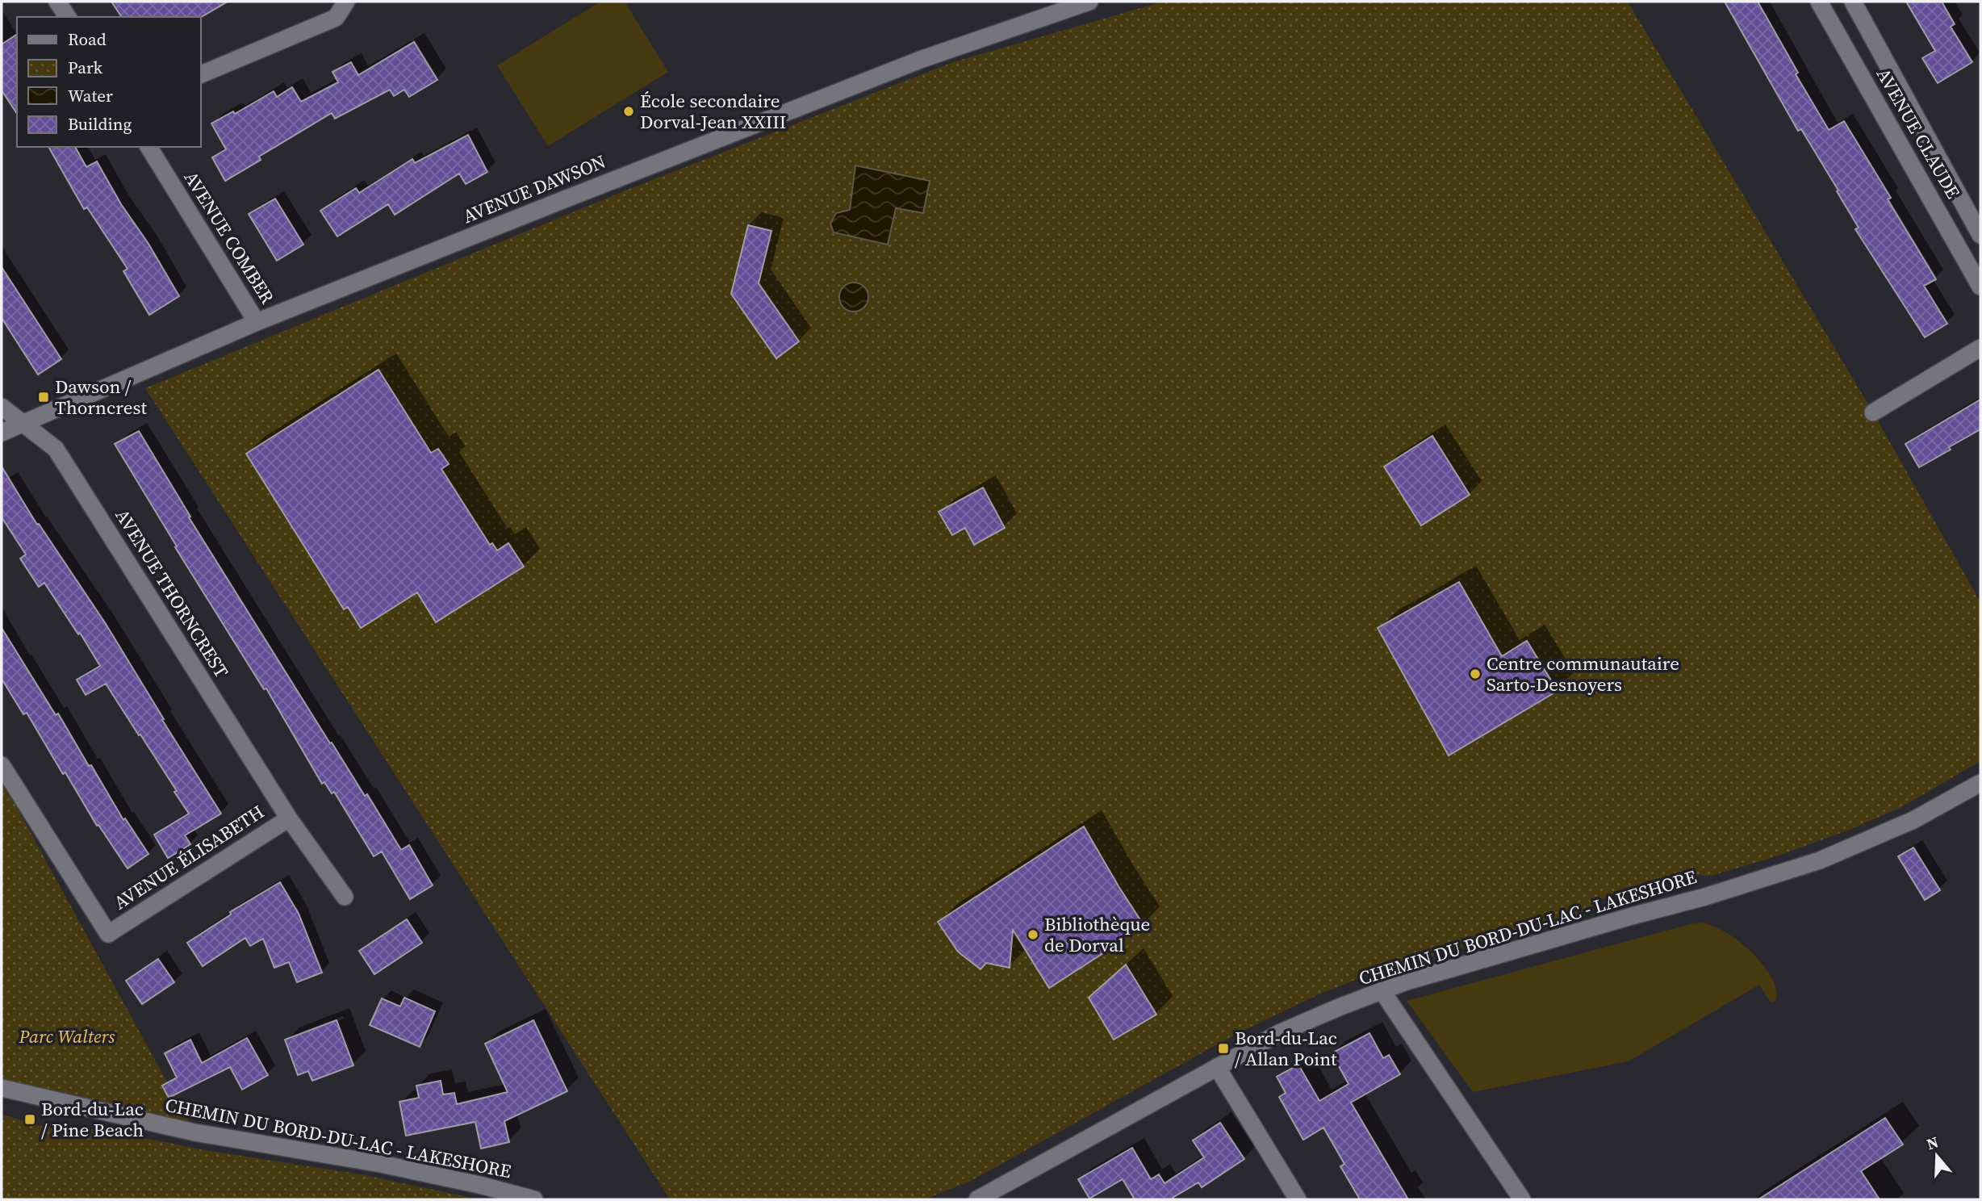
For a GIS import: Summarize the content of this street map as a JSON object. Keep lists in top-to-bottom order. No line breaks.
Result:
{"streets":{"street":["AVENUE CLAUDE","AVENUE DAWSON","AVENUE COMBER","AVENUE THORNCREST","AVENUE ÉLISABETH","CHEMIN DU BORD-DU-LAC - LAKESHORE"]},"crossings":[["AVENUE DAWSON","AVENUE COMBER"],["AVENUE DAWSON","AVENUE THORNCREST"],["AVENUE THORNCREST","AVENUE ÉLISABETH"]],"parks":["Parc Walters"],"places":{"other":["École secondaire Dorval-Jean XXIII","Centre communautaire Sarto-Desnoyers","Bibliothèque de Dorval"],"transit":["Dawson / Thorncrest","Bord-du-Lac / Allan Point","Bord-du-Lac / Pine Beach"]},"legend":["Road","Park","Water","Building"],"north":"top"}
